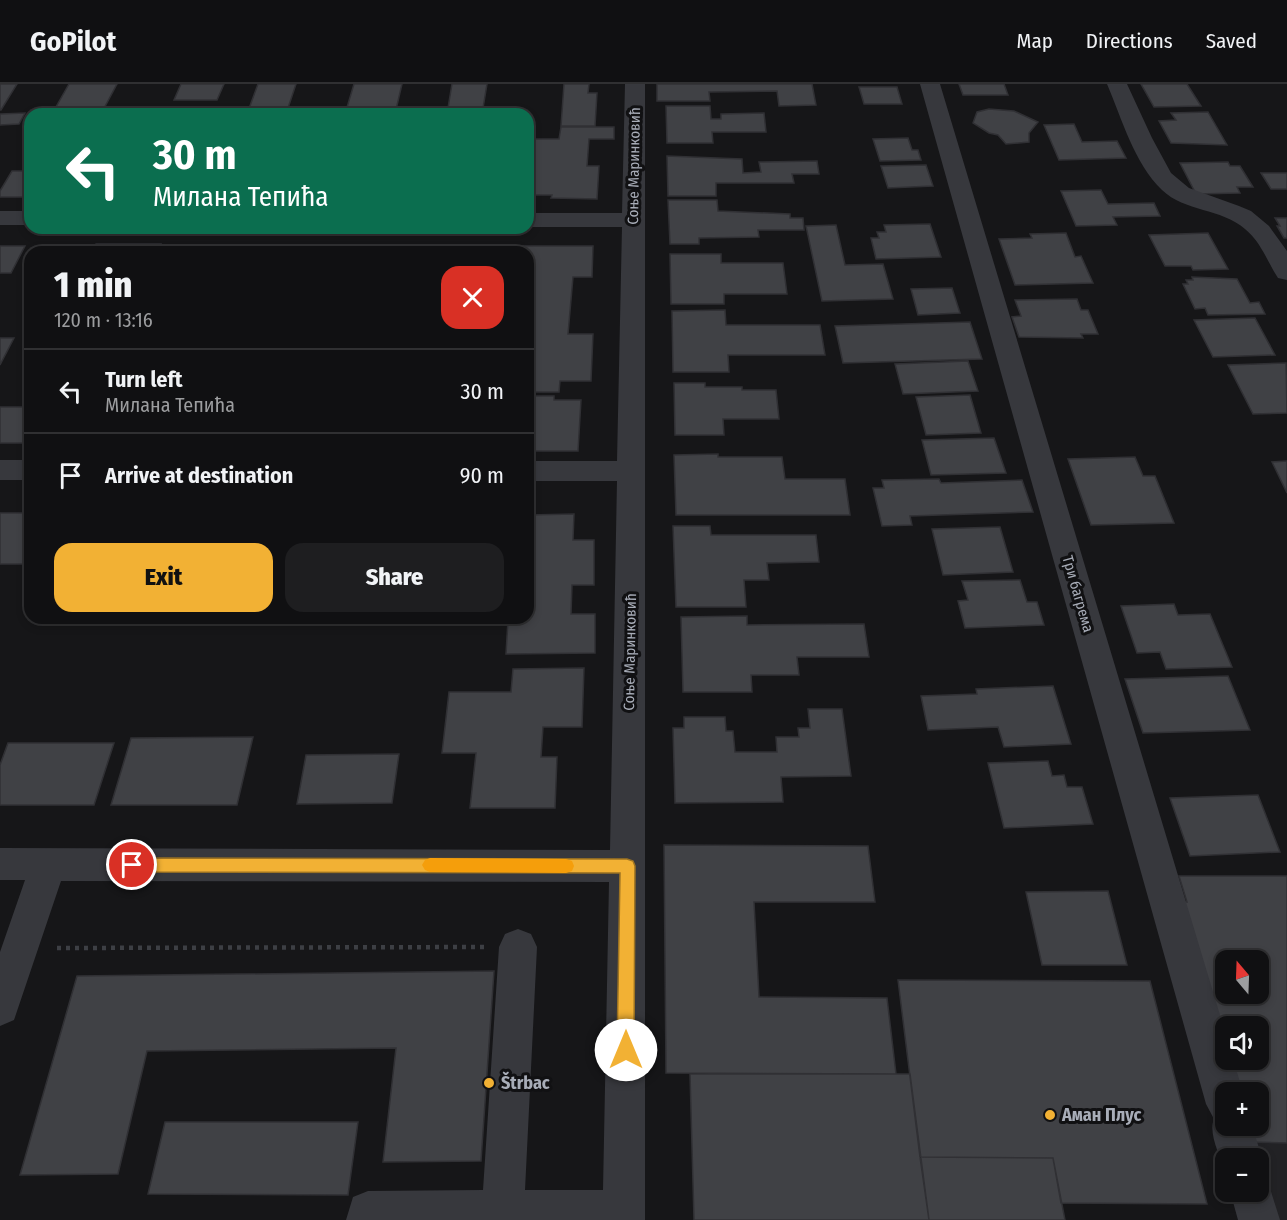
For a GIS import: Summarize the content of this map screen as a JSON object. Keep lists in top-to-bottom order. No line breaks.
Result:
{"streets":{"street":["Соње Маринковић","Три багрема"]},"places":["Štrbac","Аман Плус"],"north":"top","page":{"header":"GoPilot","nav":["Map","Directions","Saved"],"turn":["30 m","Милана Тепића"],"heading":["1 min","120 m · 13:16"],"list":[{"name":"Turn left","note":"Милана Тепића","value":"30 m"},{"name":"Arrive at destination","value":"90 m"}],"buttons":["Exit","Share"],"map_buttons":["+","−"]}}
